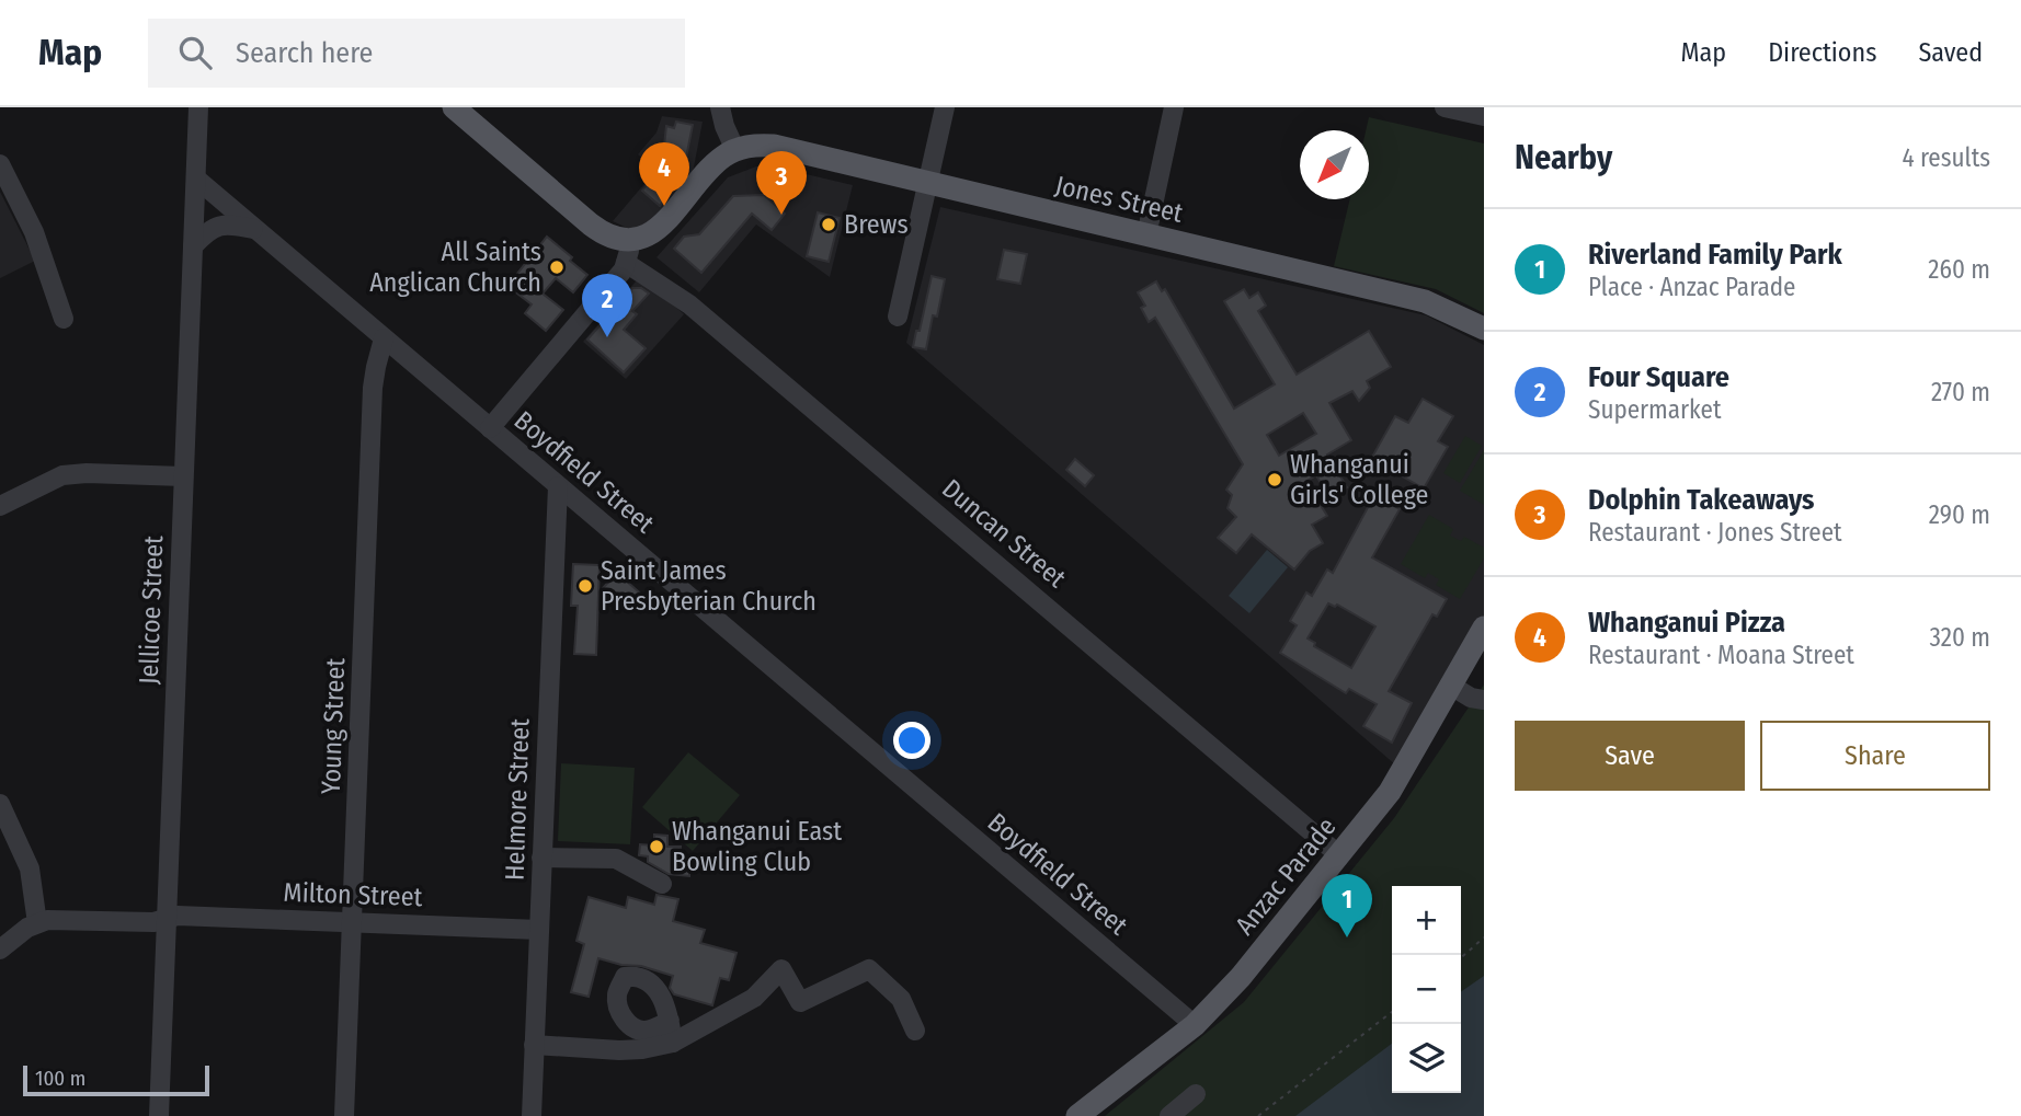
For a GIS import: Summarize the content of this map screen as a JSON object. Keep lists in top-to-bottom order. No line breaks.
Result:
{"streets":{"main road":["Jones Street","Duncan Street","Anzac Parade"],"street":["Boydfield Street","Jellicoe Street","Young Street","Helmore Street","Milton Street"]},"crossings":[["Boydfield Street","Jellicoe Street"],["Boydfield Street","Young Street"],["Boydfield Street","Helmore Street"],["Boydfield Street","Anzac Parade"],["Duncan Street","Anzac Parade"],["Jellicoe Street","Milton Street"],["Young Street","Milton Street"],["Helmore Street","Milton Street"]],"places":["Brews","All Saints Anglican Church","Whanganui Girls' College","Saint James Presbyterian Church","Whanganui East Bowling Club"],"scale_bar":"100 m","north":"bottom left","page":{"header":"Map","search":"Search here","nav":["Map","Directions","Saved"],"heading":["Nearby","4 results"],"pins":["4","3","2","1"],"list":[{"mark":"1","name":"Riverland Family Park","note":"Place · Anzac Parade","value":"260 m"},{"mark":"2","name":"Four Square","note":"Supermarket","value":"270 m"},{"mark":"3","name":"Dolphin Takeaways","note":"Restaurant · Jones Street","value":"290 m"},{"mark":"4","name":"Whanganui Pizza","note":"Restaurant · Moana Street","value":"320 m"}],"buttons":["Save","Share"],"map_buttons":["+","−"],"scale":"100 m"}}
